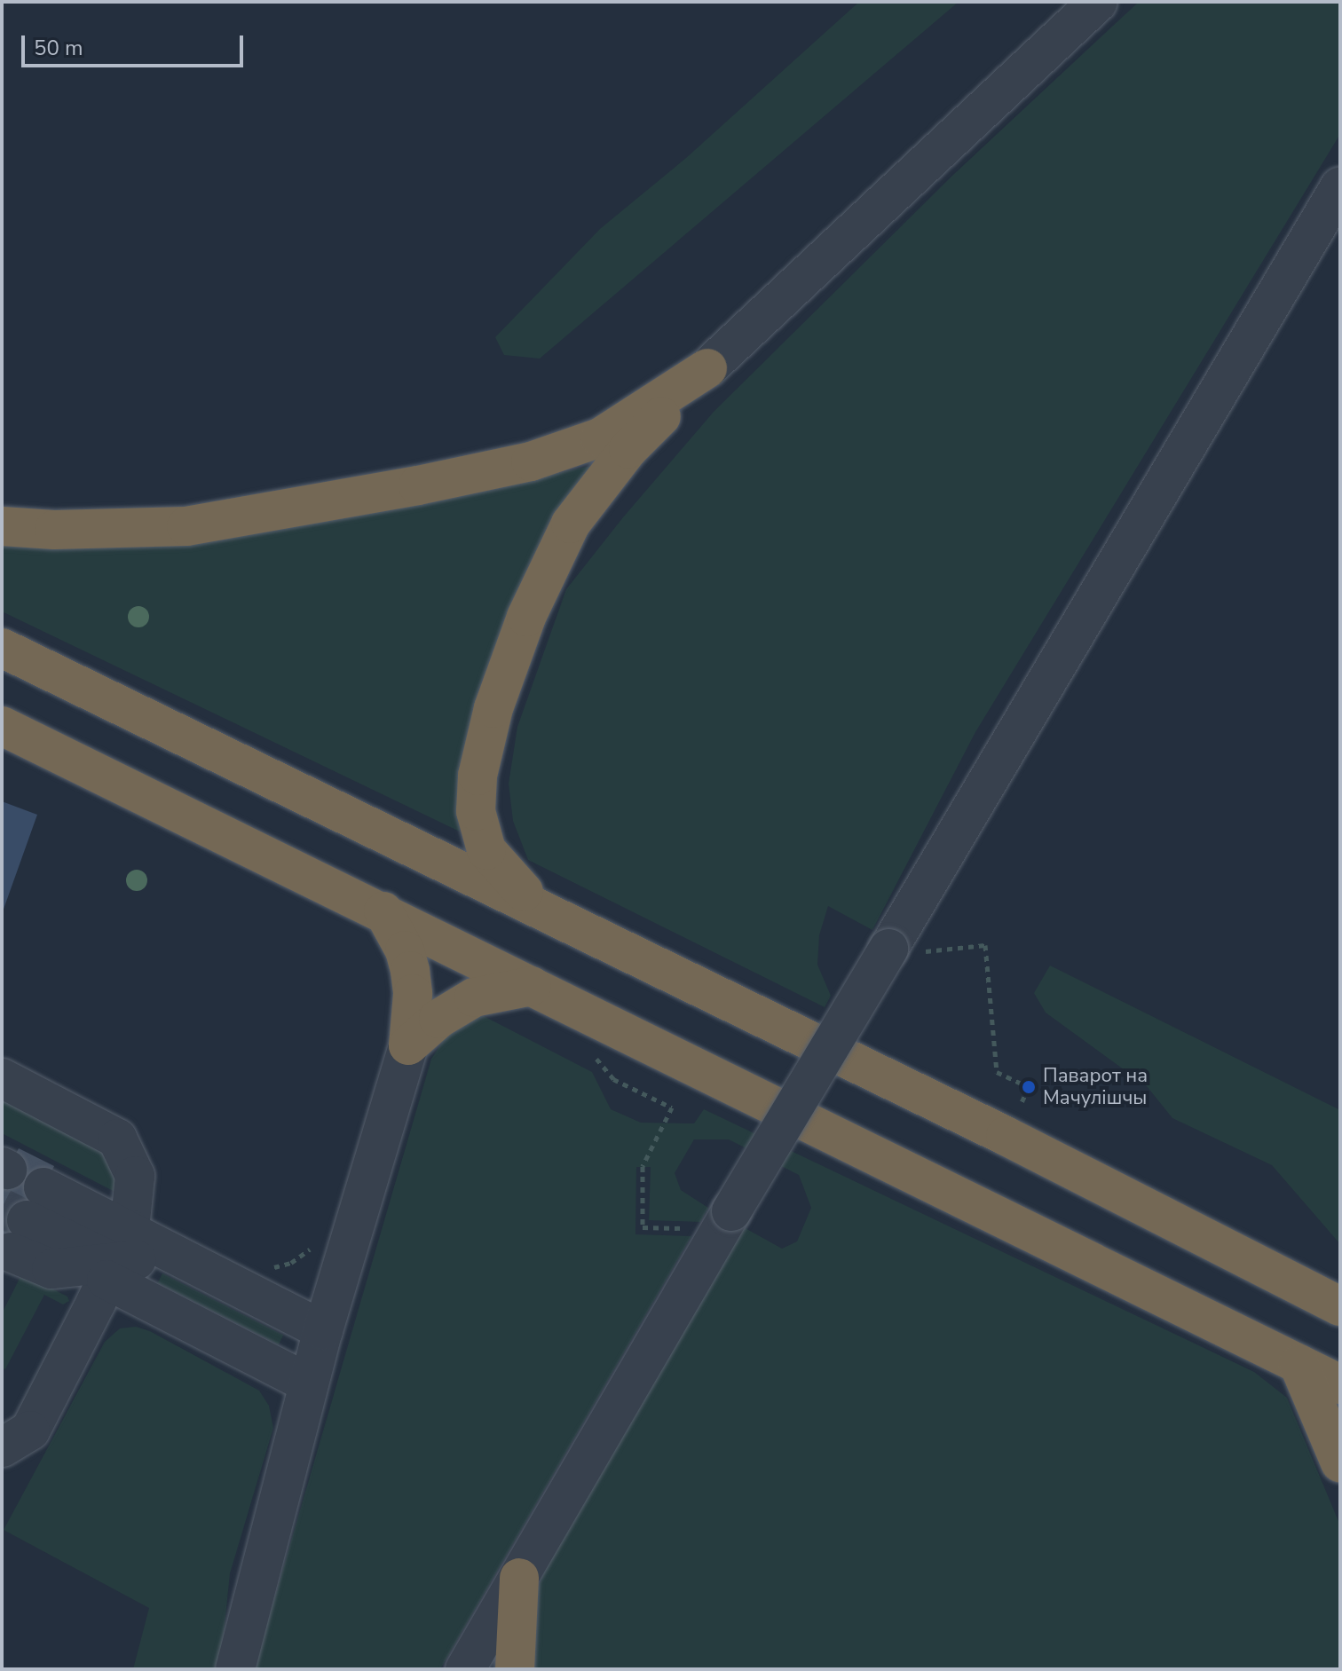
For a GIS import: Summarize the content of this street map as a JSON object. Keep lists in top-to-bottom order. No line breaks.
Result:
{"places":["Паварот на Мачулішчы"],"scale_bar":"50 m"}
